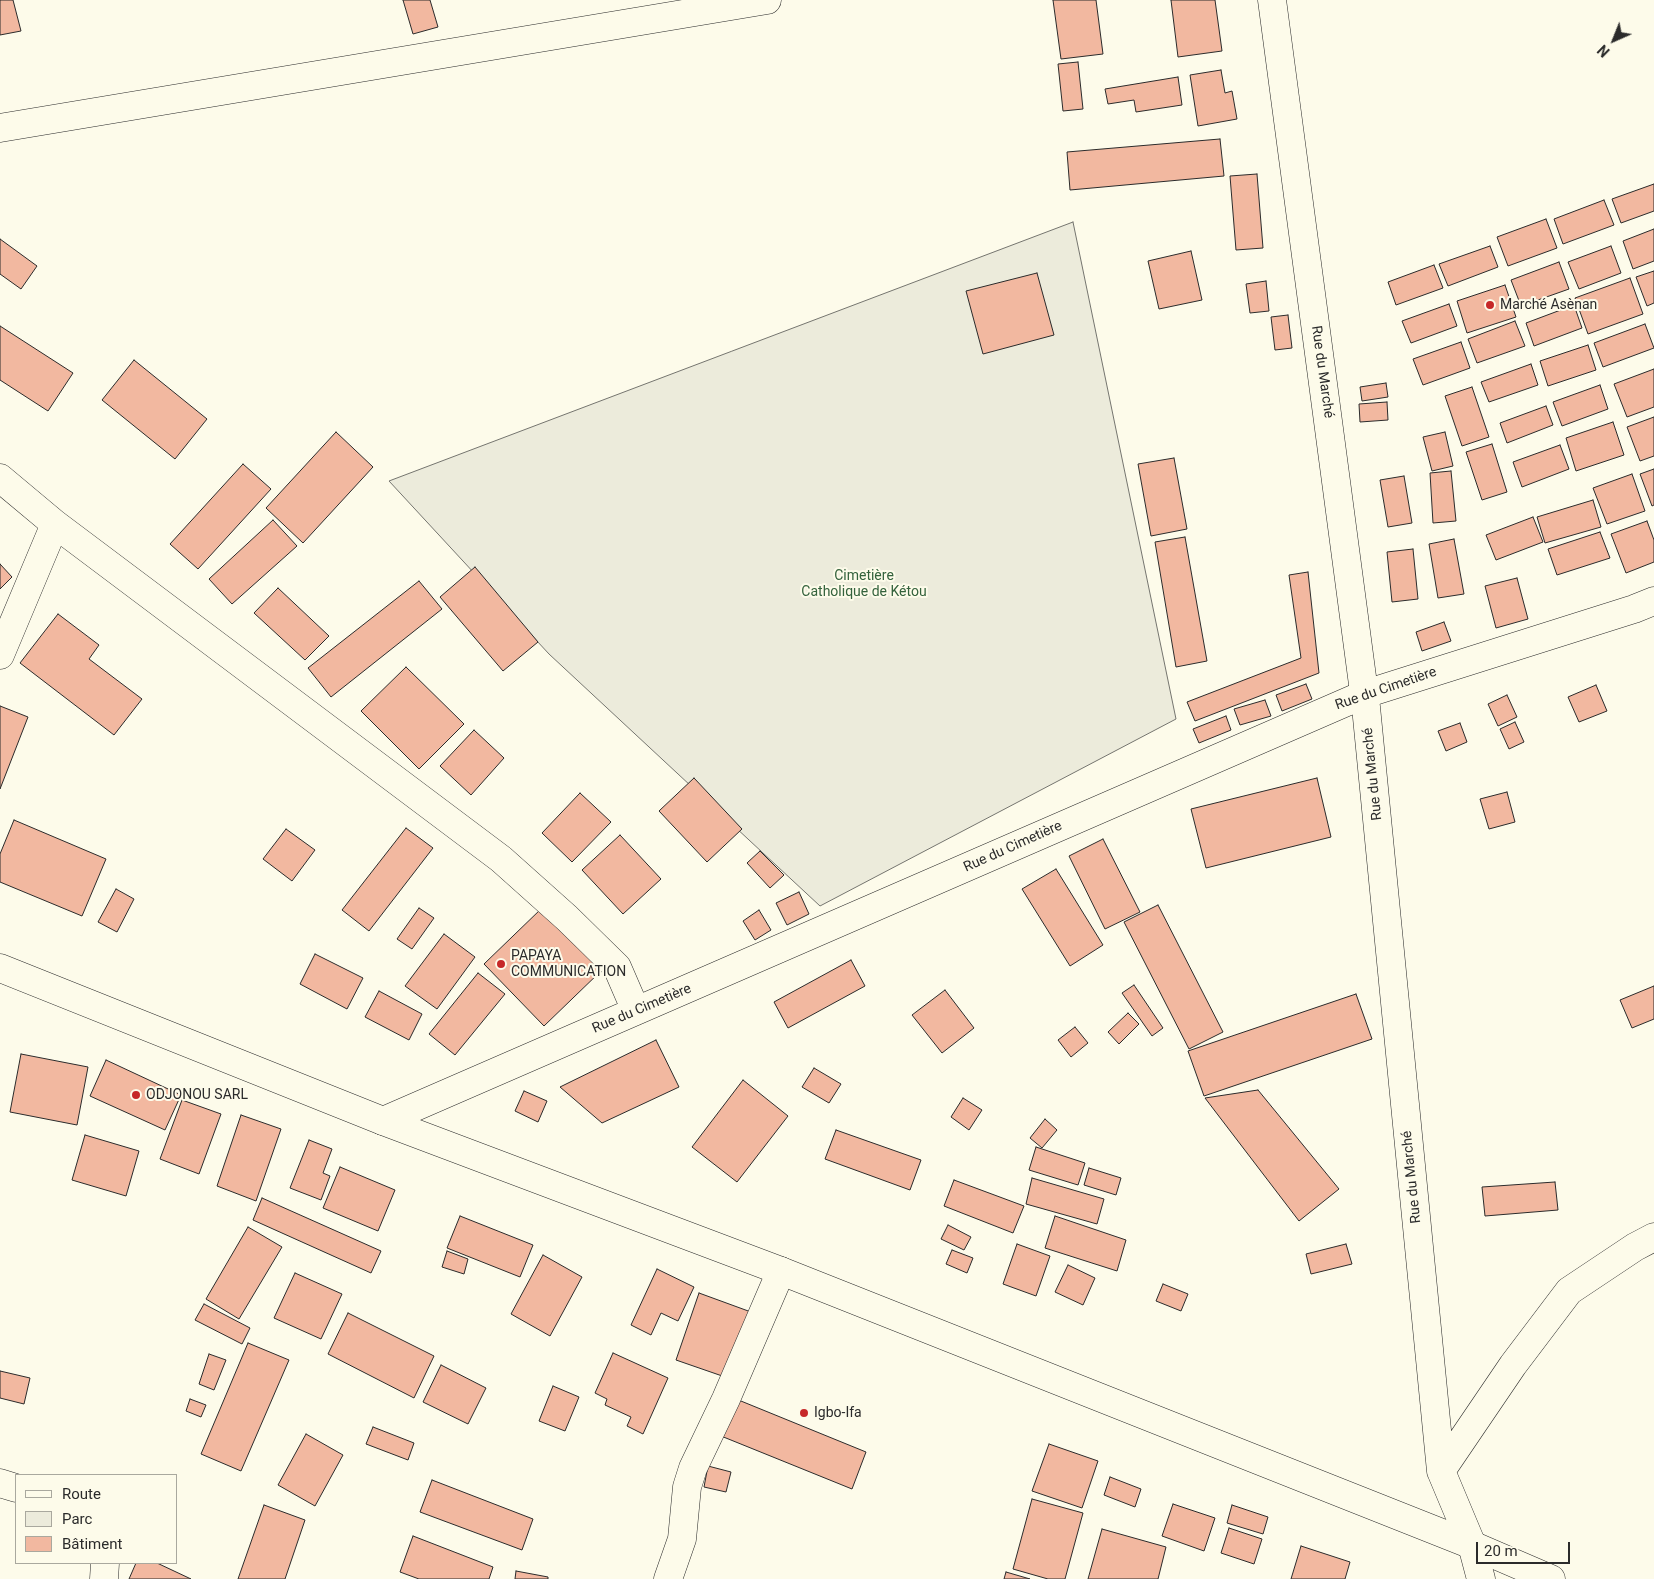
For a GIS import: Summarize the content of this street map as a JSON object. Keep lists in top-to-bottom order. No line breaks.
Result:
{"streets":{"street":["Rue du Marché","Rue du Cimetière"]},"crossings":[["Rue du Marché","Rue du Cimetière"]],"parks":["Cimetière Catholique de Kétou"],"places":["Marché Asènan","PAPAYA COMMUNICATION","ODJONOU SARL","Igbo-Ifa"],"legend":["Route","Parc","Bâtiment"],"scale_bar":"20 m","north":"bottom left"}
